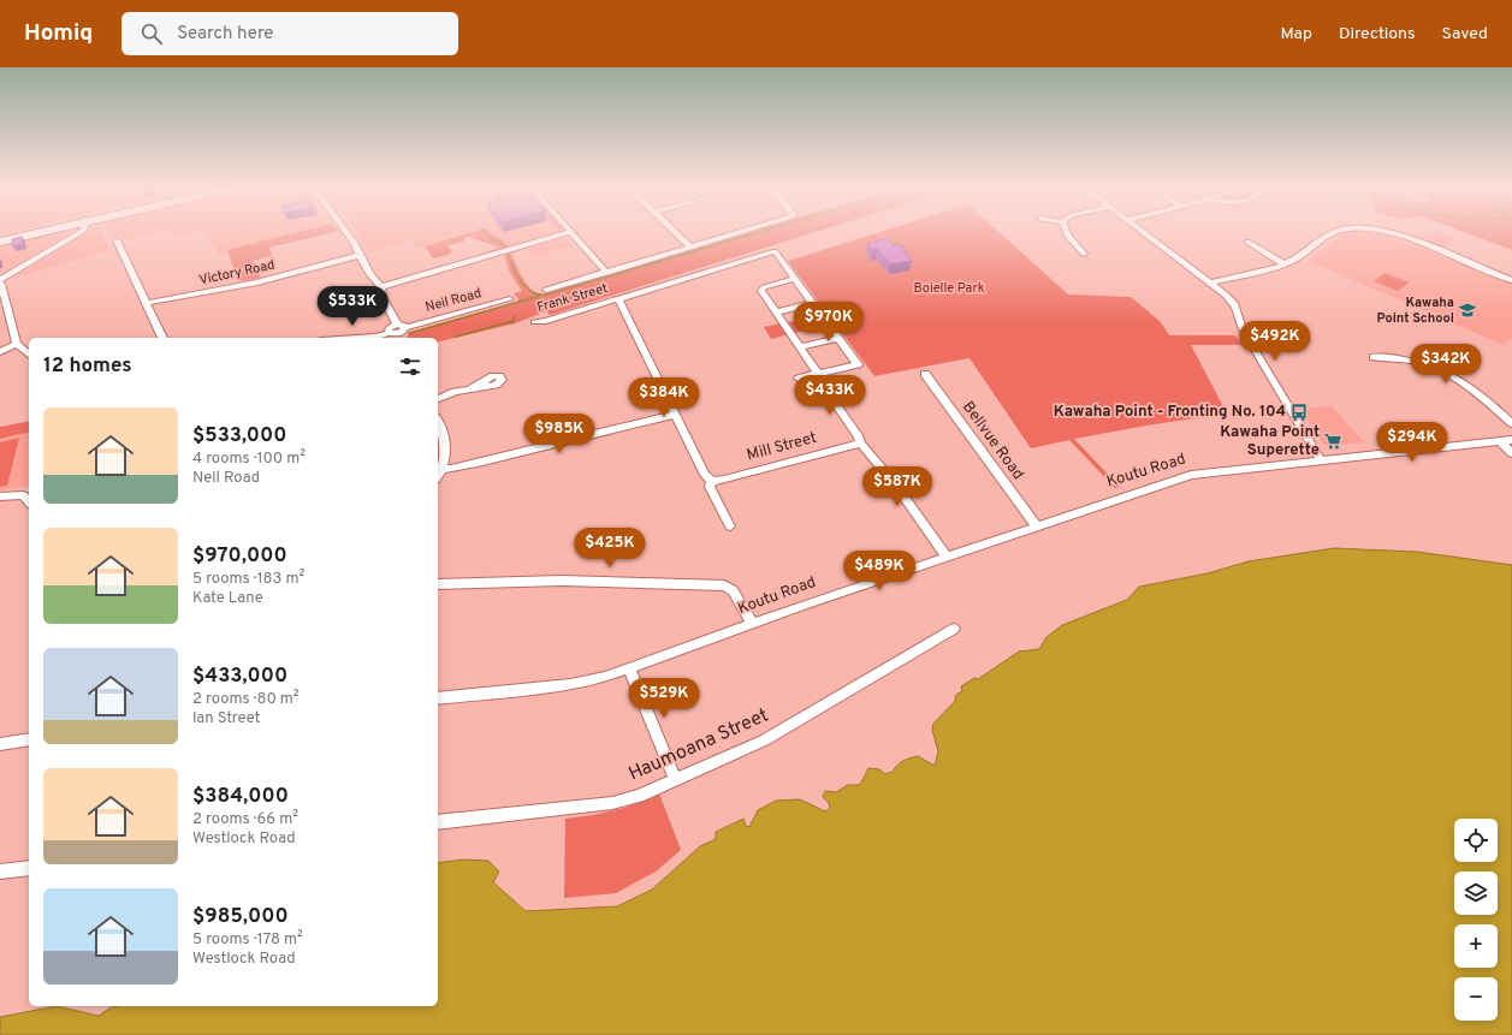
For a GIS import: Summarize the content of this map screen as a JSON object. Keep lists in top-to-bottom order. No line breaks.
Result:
{"streets":{"street":["Victory Road","Frank Street","Neil Road","Bellvue Road","Mill Street","Koutu Road","Haumoana Street"]},"crossings":[["Frank Street","Mill Street"],["Bellvue Road","Koutu Road"]],"parks":["Boielle Park"],"places":{"school or university":["Kawaha Point School"],"bus stop":["Kawaha Point - Fronting No. 104"],"supermarket":["Kawaha Point Superette"]},"page":{"header":"Homiq","search":"Search here","nav":["Map","Directions","Saved"],"price":["$533K","$970K","$492K","$342K","$433K","$384K","$985K","$294K","$587K","$425K","$489K","$529K"],"heading":"12 homes","list":[{"name":"$533,000","note":"4 rooms · 100 m² · Neil Road"},{"name":"$970,000","note":"5 rooms · 183 m² · Kate Lane"},{"name":"$433,000","note":"2 rooms · 80 m² · Ian Street"},{"name":"$384,000","note":"2 rooms · 66 m² · Westlock Road"},{"name":"$985,000","note":"5 rooms · 178 m² · Westlock Road"}],"map_buttons":["+","−"]}}
